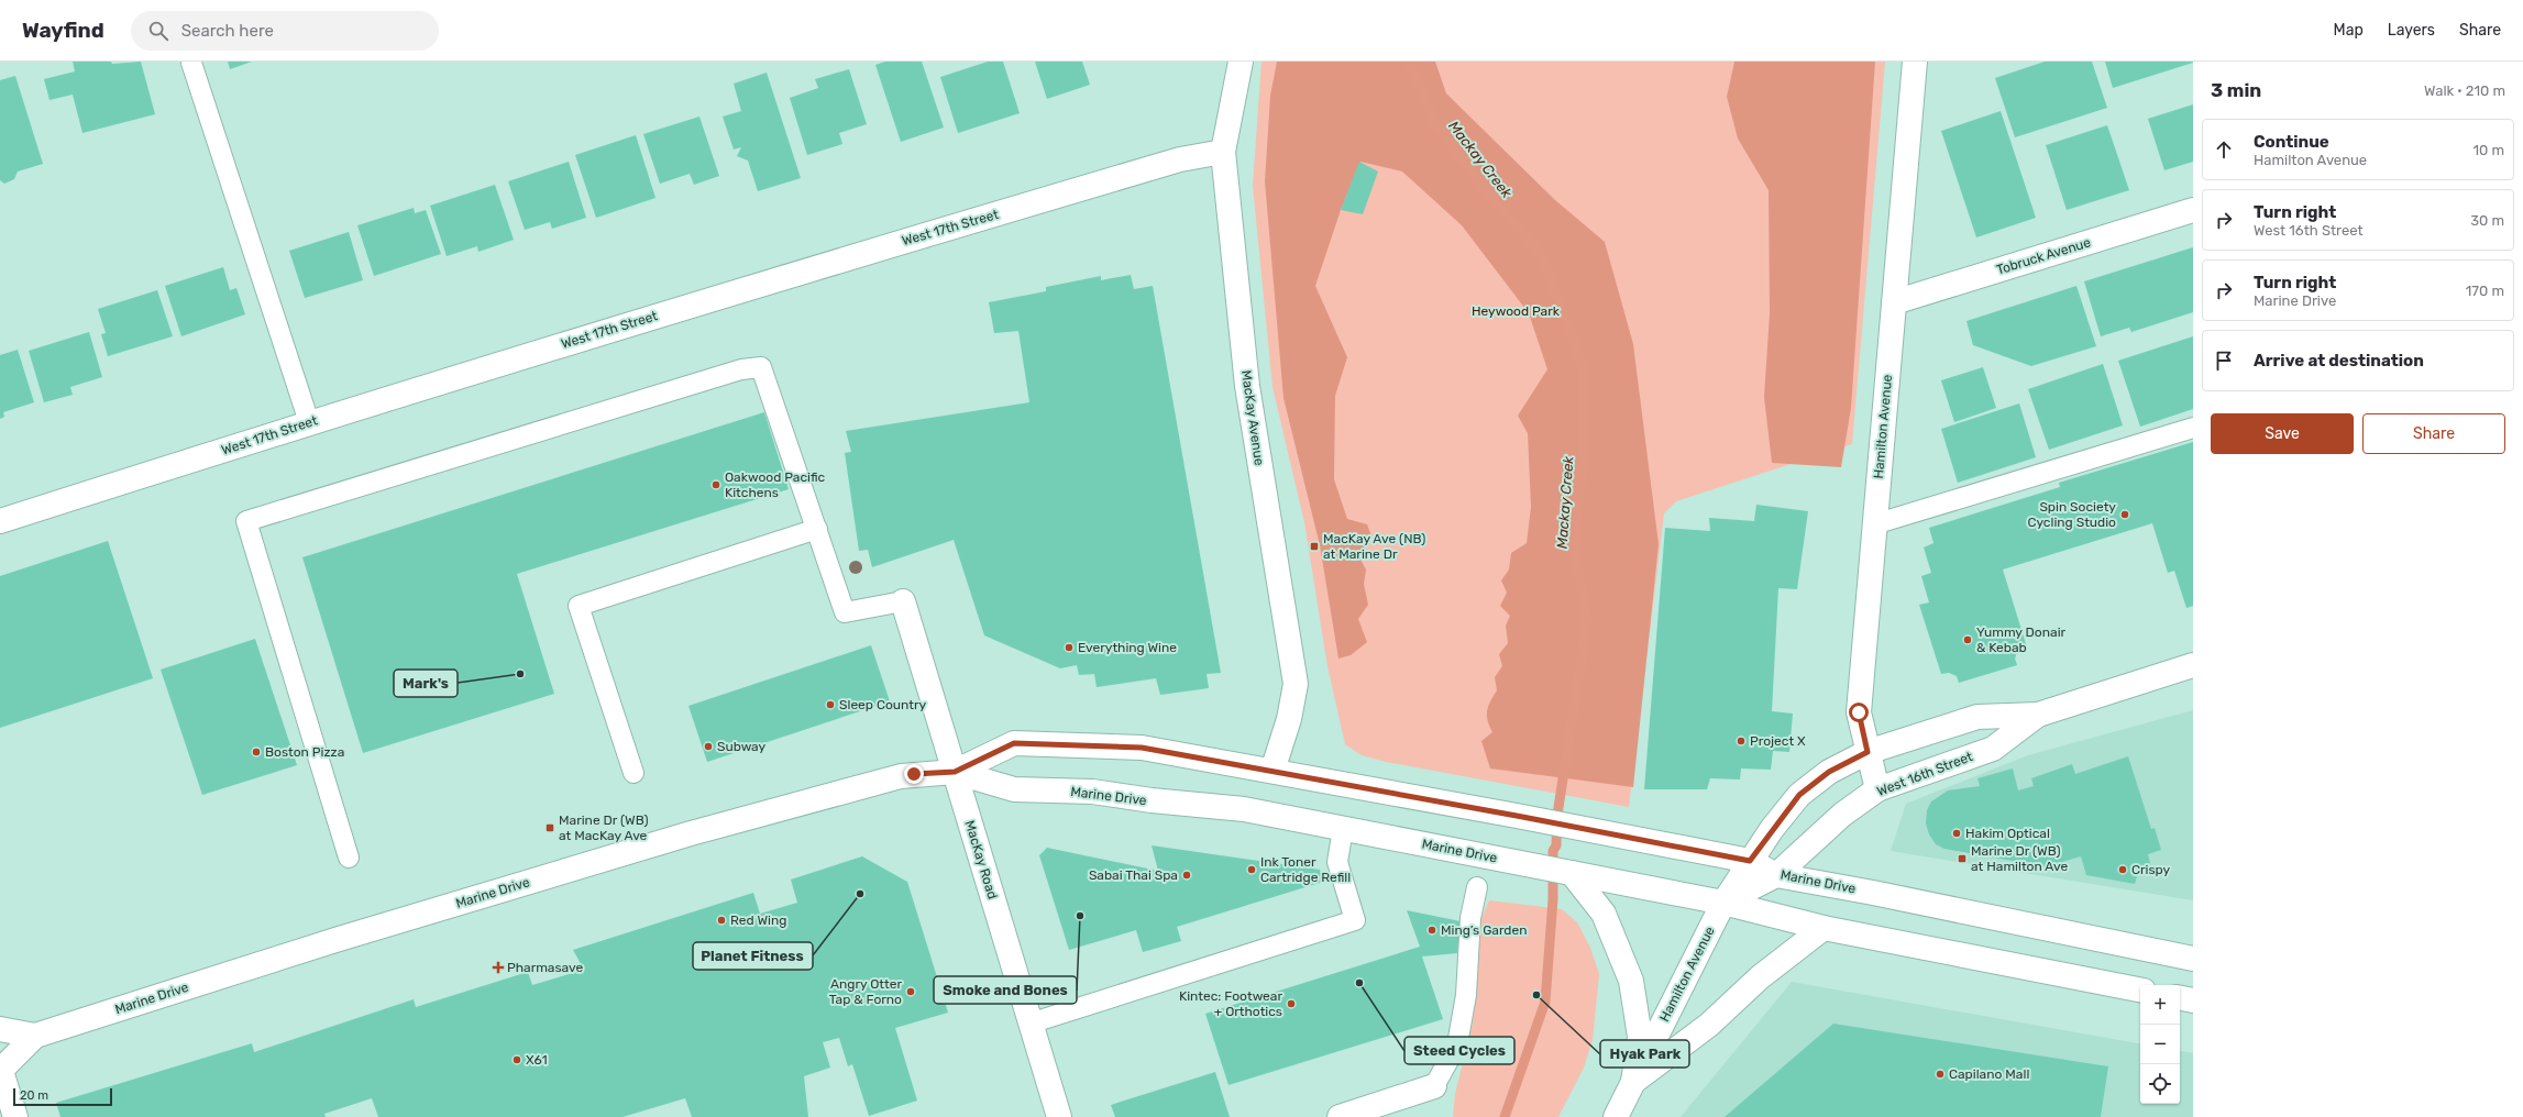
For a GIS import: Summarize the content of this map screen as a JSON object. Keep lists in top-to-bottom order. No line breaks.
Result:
{"streets":{"main road":["West 17th Street","Tobruck Avenue","MacKay Avenue","Hamilton Avenue","West 16th Street","Marine Drive","MacKay Road"]},"crossings":[["West 17th Street","MacKay Avenue"],["Tobruck Avenue","Hamilton Avenue"],["MacKay Avenue","Marine Drive"],["Hamilton Avenue","West 16th Street"],["Hamilton Avenue","Marine Drive"],["West 16th Street","Marine Drive"],["Marine Drive","MacKay Road"]],"water":["Mackay Creek"],"parks":["Heywood Park"],"places":{"other":["Oakwood Pacific Kitchens","Spin Society Cycling Studio","Yummy Donair & Kebab","Everything Wine","Mark's","Sleep Country","Project X","Subway","Boston Pizza","Hakim Optical","Ink Toner Cartridge Refill","Crispy","Sabai Thai Spa","Planet Fitness","Smoke and Bones","Red Wing","Ming’s Garden","Steed Cycles","Angry Otter Tap & Forno","Hyak Park","Kintec: Footwear + Orthotics","X61","Capilano Mall"],"transit":["MacKay Ave (NB) at Marine Dr","Marine Dr (WB) at MacKay Ave","Marine Dr (WB) at Hamilton Ave"],"health":["Pharmasave"]},"scale_bar":"20 m","page":{"header":"Wayfind","search":"Search here","nav":["Map","Layers","Share"],"heading":["3 min","Walk · 210 m"],"list":[["Continue","Hamilton Avenue","10 m"],["Turn right","West 16th Street","30 m"],["Turn right","Marine Drive","170 m"],"Arrive at destination"],"buttons":["Save","Share"],"map_buttons":["+","−"],"scale":"20 m"}}
